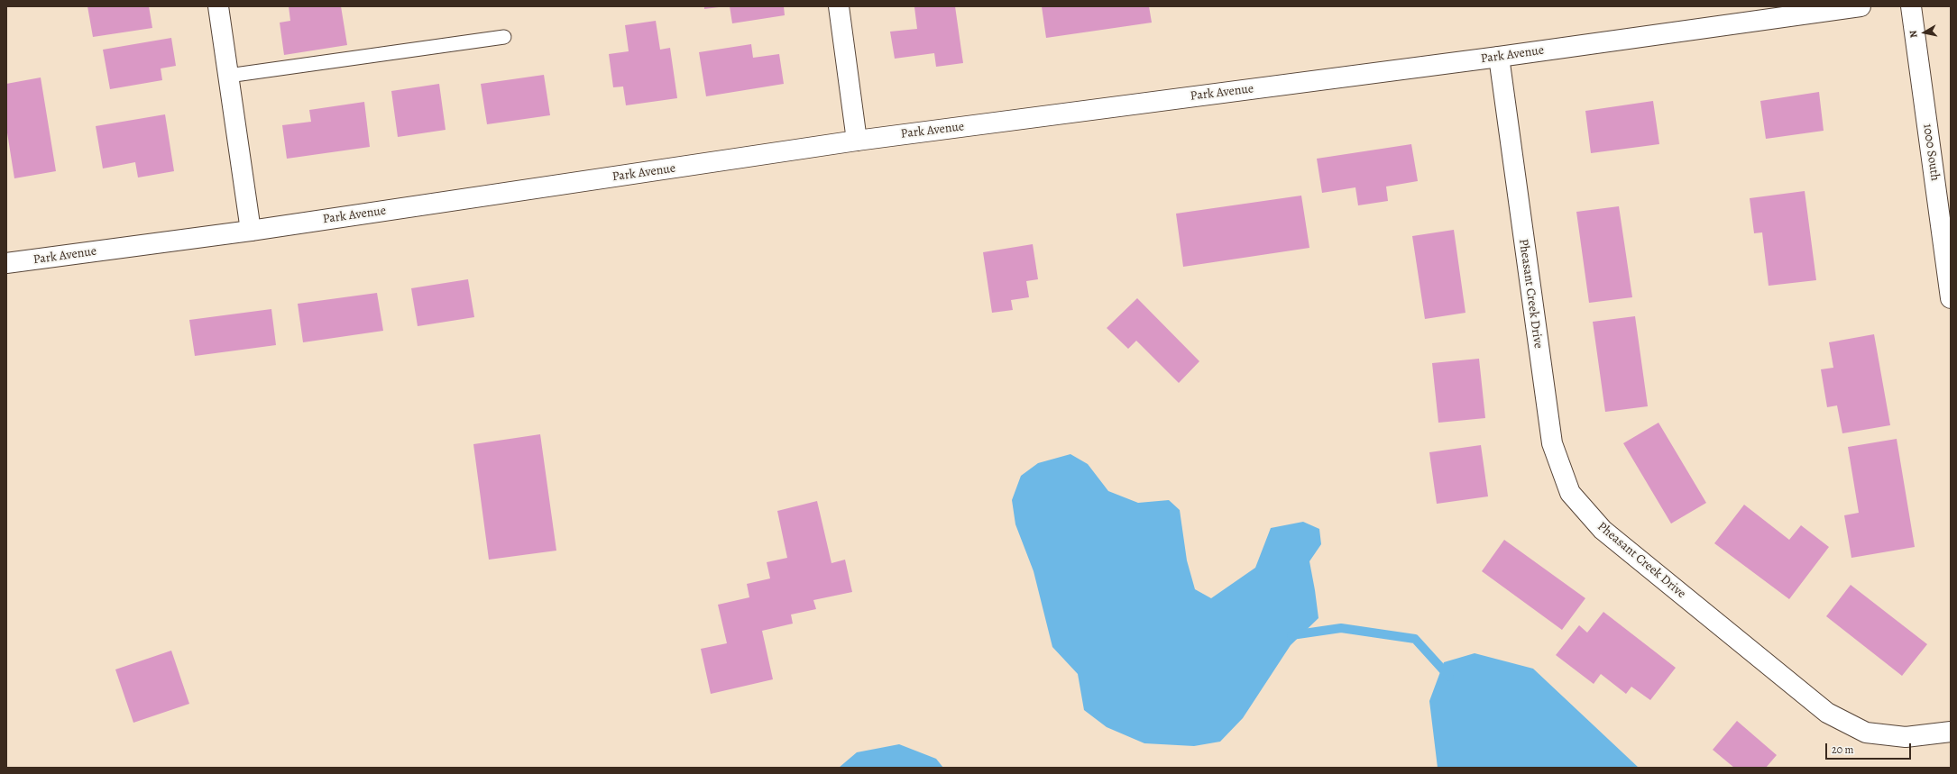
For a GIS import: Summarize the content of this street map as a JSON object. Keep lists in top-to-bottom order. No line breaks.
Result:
{"streets":{"street":["Park Avenue","1000 South","Pheasant Creek Drive"]},"crossings":[["Park Avenue","Pheasant Creek Drive"]],"scale_bar":"20 m","north":"left"}
